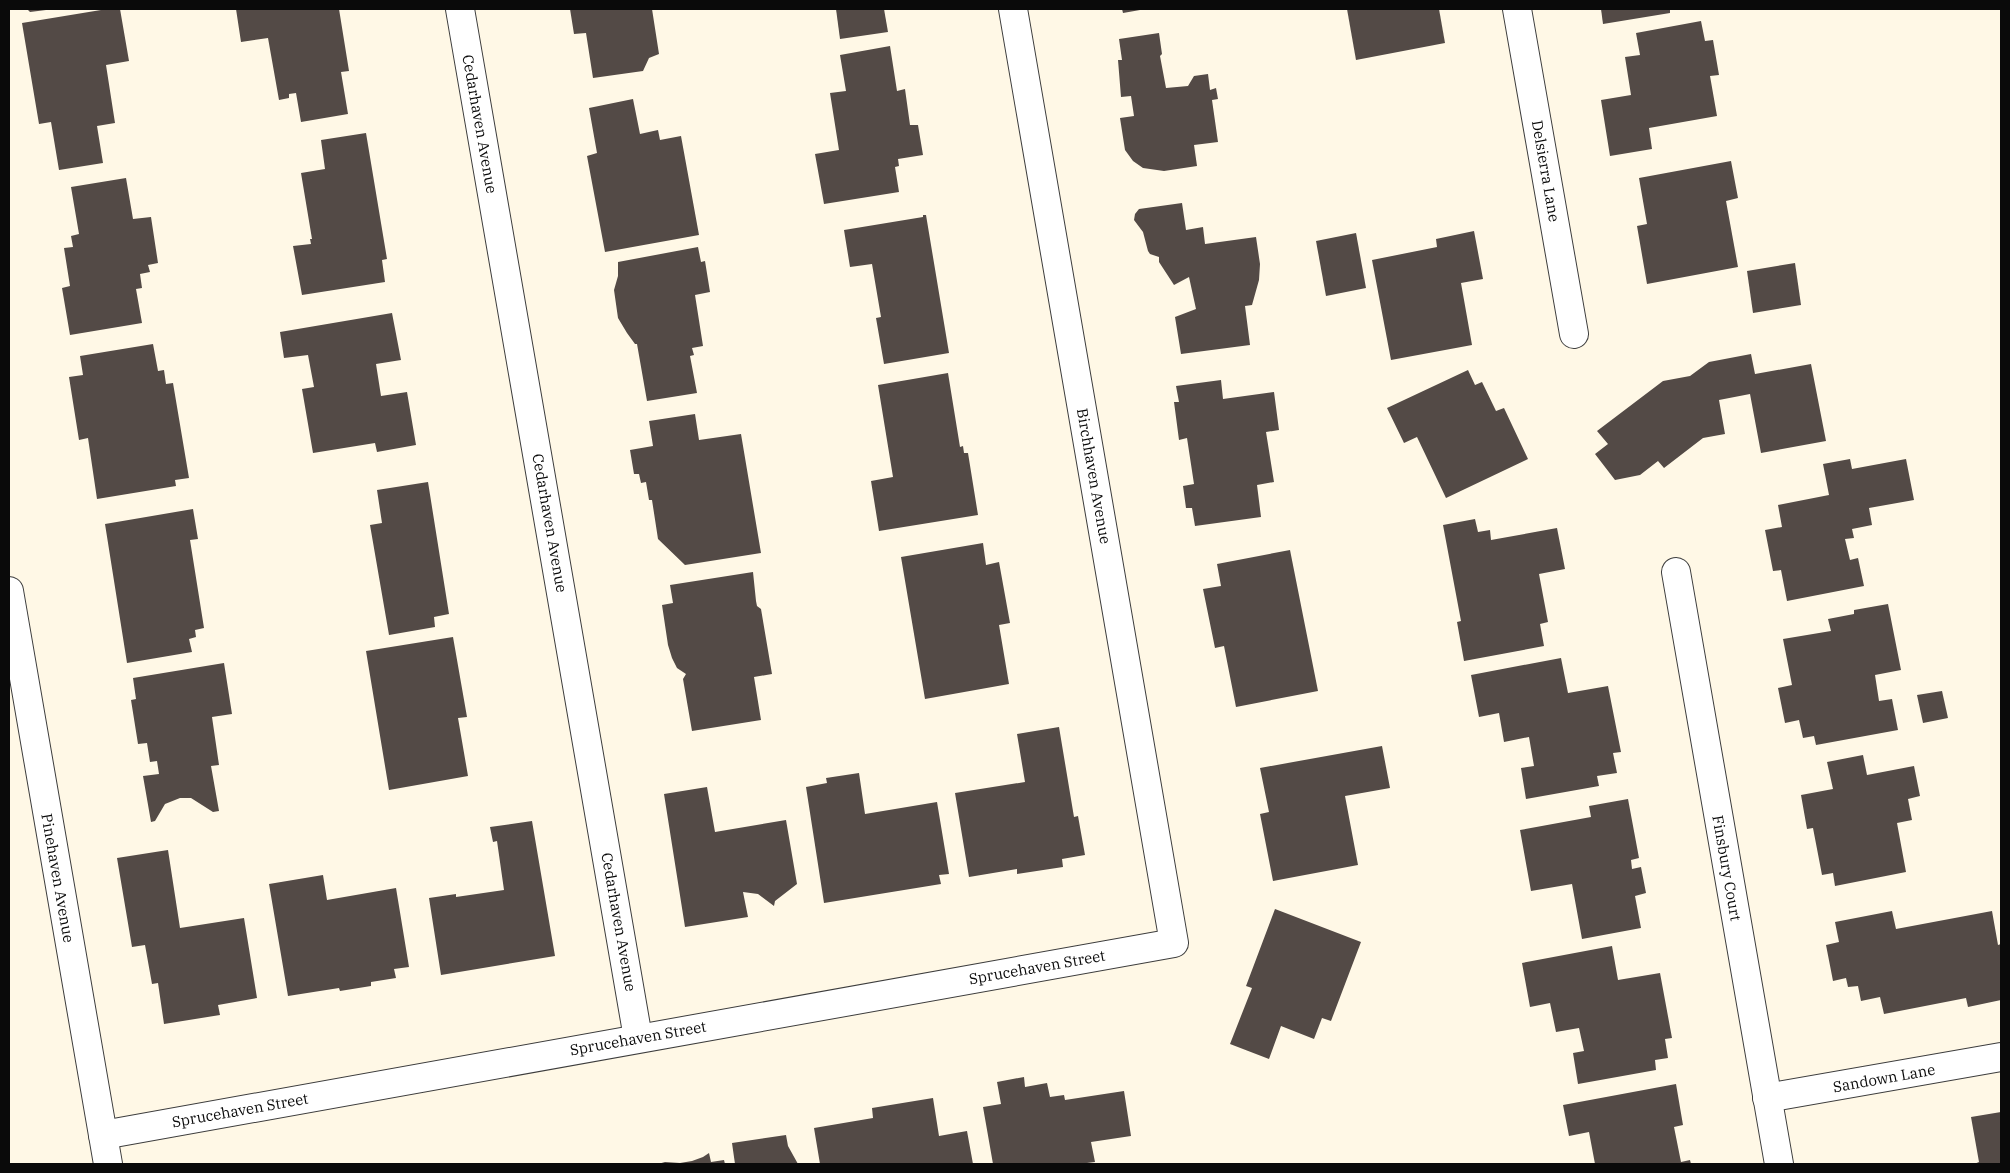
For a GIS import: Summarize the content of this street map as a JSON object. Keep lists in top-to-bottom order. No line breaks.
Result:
{"streets":{"street":["Cedarhaven Avenue","Delsierra Lane","Birchhaven Avenue","Finsbury Court","Pinehaven Avenue","Sprucehaven Street","Sandown Lane"]},"crossings":[["Cedarhaven Avenue","Sprucehaven Street"],["Birchhaven Avenue","Sprucehaven Street"],["Finsbury Court","Sandown Lane"],["Pinehaven Avenue","Sprucehaven Street"]]}
